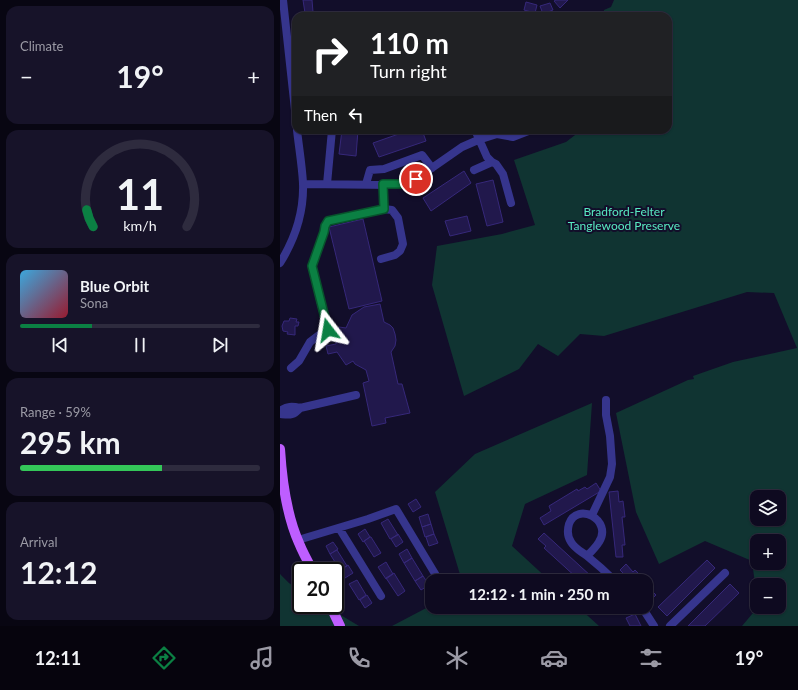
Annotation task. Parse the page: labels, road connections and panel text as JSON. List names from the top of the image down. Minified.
{"parks":["Bradford-Felter Tanglewood Preserve"],"page":{"tile":["Climate",["Range · 59%","295 km"],["Arrival","12:12"]],"turn":["110 m","Turn right"],"heat":["−","19°","+"],"then":"Then","song":["Blue Orbit","Sona"],"map_buttons":["+","−"],"limit":"20","trip":"12:12 · 1 min · 250 m","tabs":["12:11","19°"],"gauge":["11","km/h"]}}
